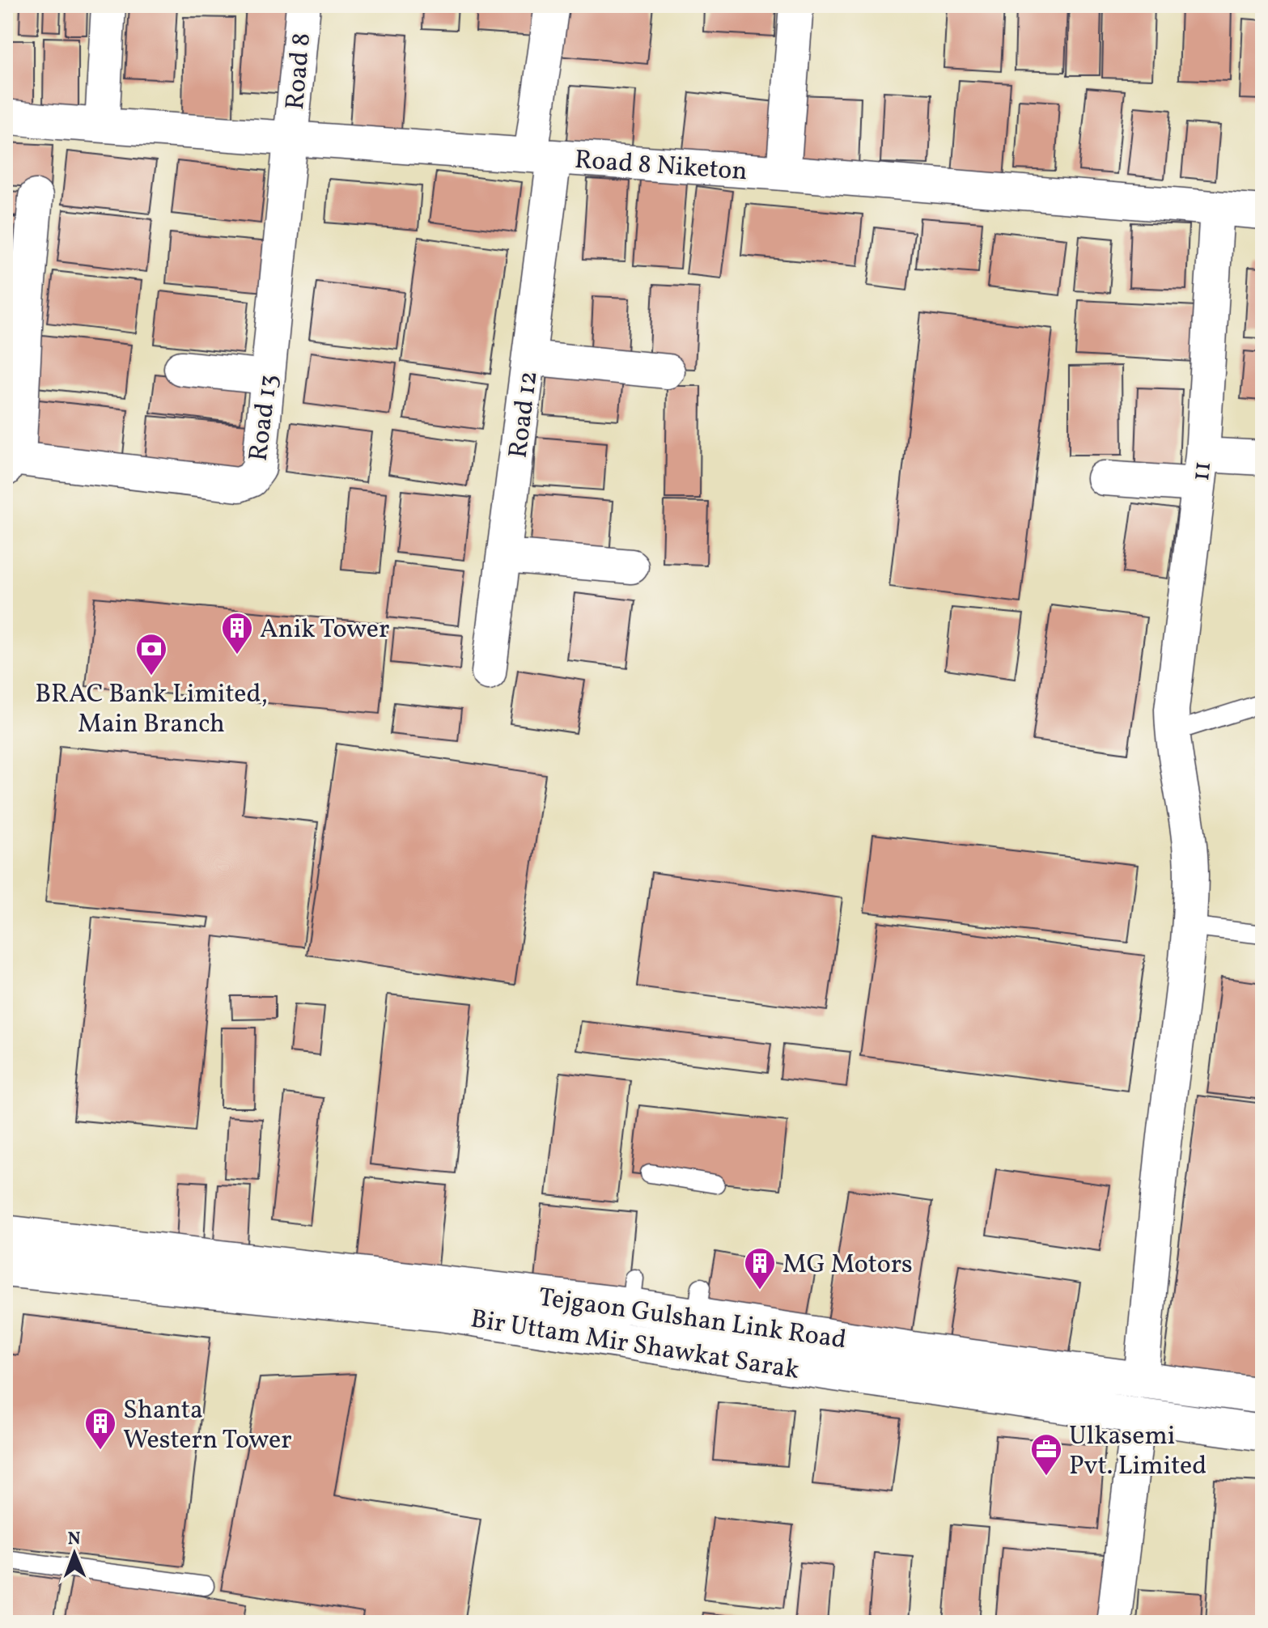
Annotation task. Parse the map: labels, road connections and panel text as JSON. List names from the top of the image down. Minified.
{"streets":{"main road":["Tejgaon Gulshan Link Road","Bir Uttam Mir Shawkat Sarak"],"street":["Road 8","Road 8 Niketon","Road 12","Road 13","11"]},"crossings":[["Road 8","Road 8 Niketon"],["Road 8","Road 13"],["Road 8 Niketon","Road 12"],["Road 8 Niketon","Road 13"],["Road 8 Niketon","11"],["11","Tejgaon Gulshan Link Road"]],"places":{"building":["Anik Tower","MG Motors","Shanta Western Tower"],"bank":["BRAC Bank Limited, Main Branch"],"office":["Ulkasemi Pvt. Limited"]},"north":"top"}
